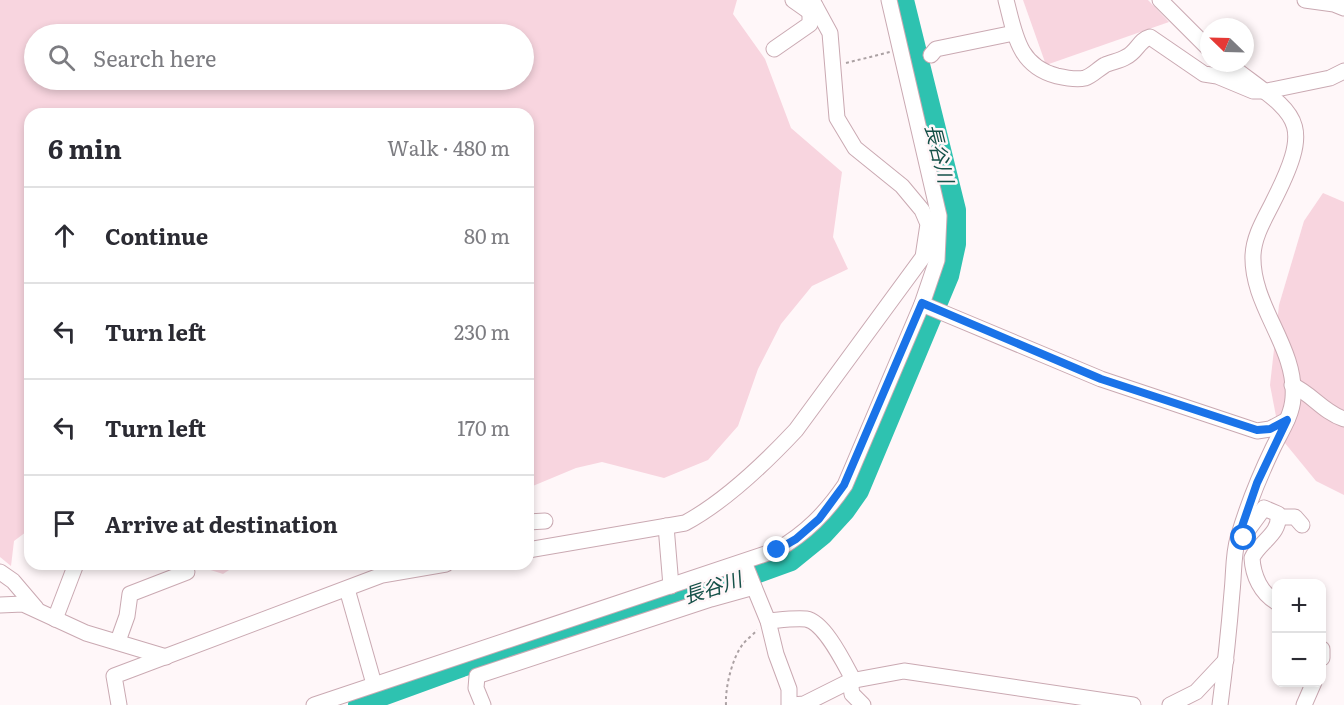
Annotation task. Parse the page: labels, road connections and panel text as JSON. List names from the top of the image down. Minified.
{"water":["長谷川"],"north":"top left","page":{"search":"Search here","heading":["6 min","Walk · 480 m"],"list":[["Continue","80 m"],["Turn left","230 m"],["Turn left","170 m"],"Arrive at destination"],"map_buttons":["+","−"]}}
